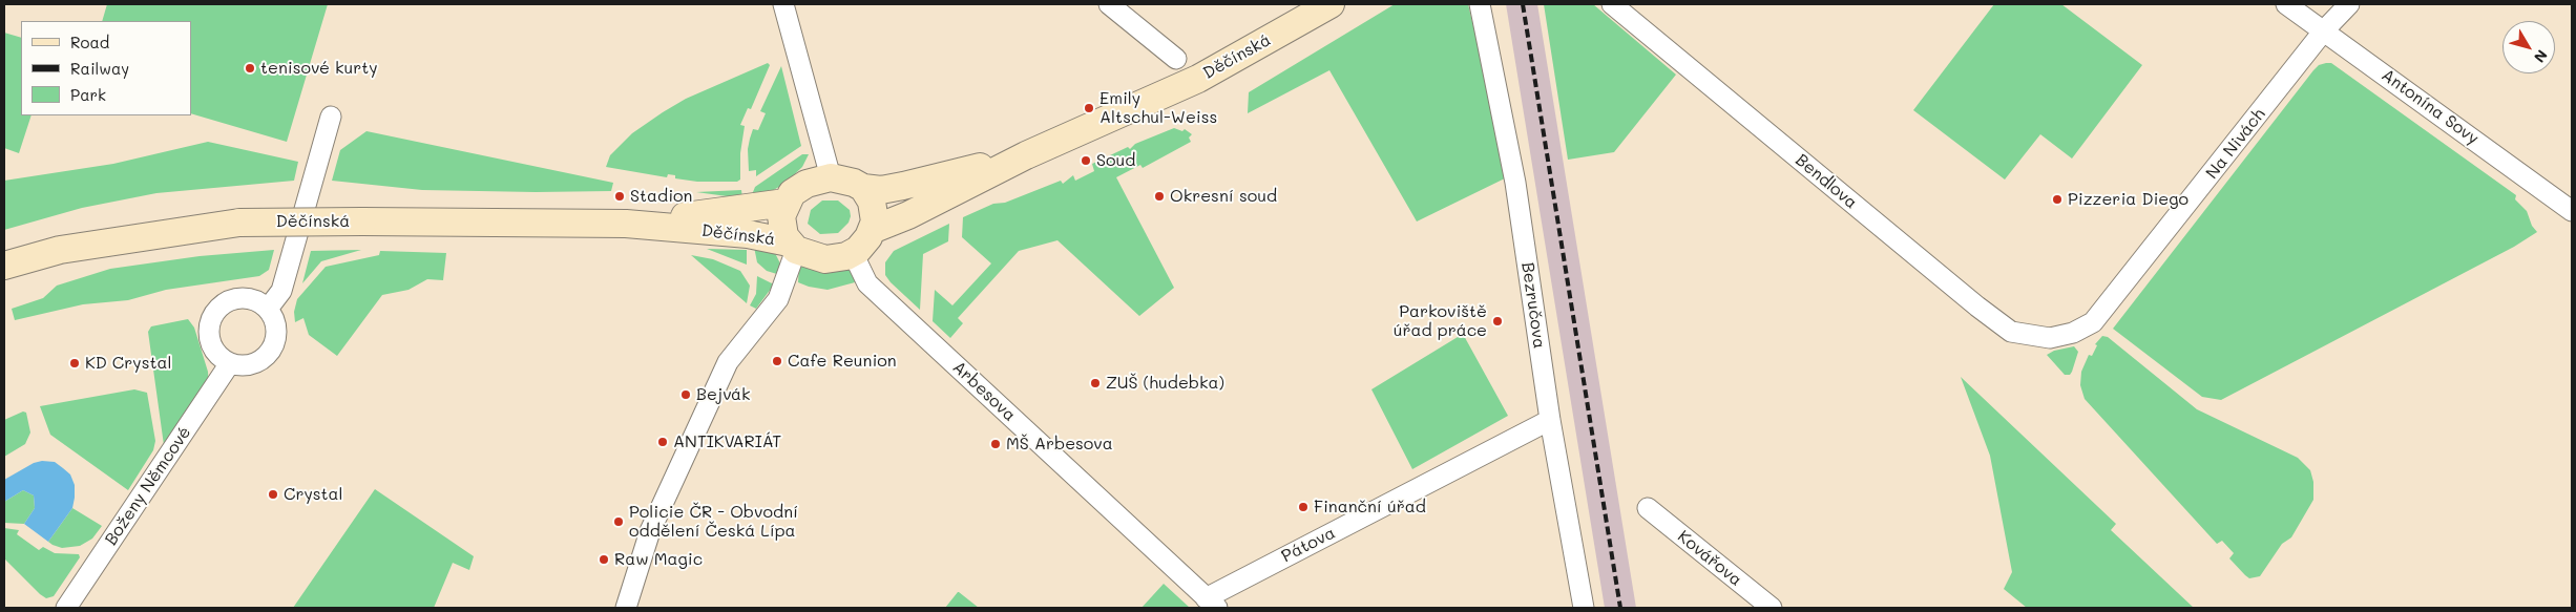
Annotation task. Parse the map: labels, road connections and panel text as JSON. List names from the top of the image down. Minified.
{"streets":{"main road":["Děčínská"],"street":["Antonína Sovy","Na Nivách","Bendlova","Bezručova","Arbesova","Boženy Němcové","Pátova","Kovářova"]},"crossings":[["Děčínská","Arbesova"],["Antonína Sovy","Na Nivách"],["Na Nivách","Bendlova"],["Bezručova","Pátova"],["Arbesova","Pátova"]],"places":["tenisové kurty","Emily Altschul-Weiss","Soud","Stadion","Okresní soud","Pizzeria Diego","Parkoviště úřad práce","Cafe Reunion","KD Crystal","ZUŠ (hudebka)","Bejvák","ANTIKVARIÁT","MŠ Arbesova","Crystal","Finanční úřad","Policie ČR - Obvodní oddělení Česká Lípa","Raw Magic"],"legend":["Road","Railway","Park"],"north":"bottom right"}
